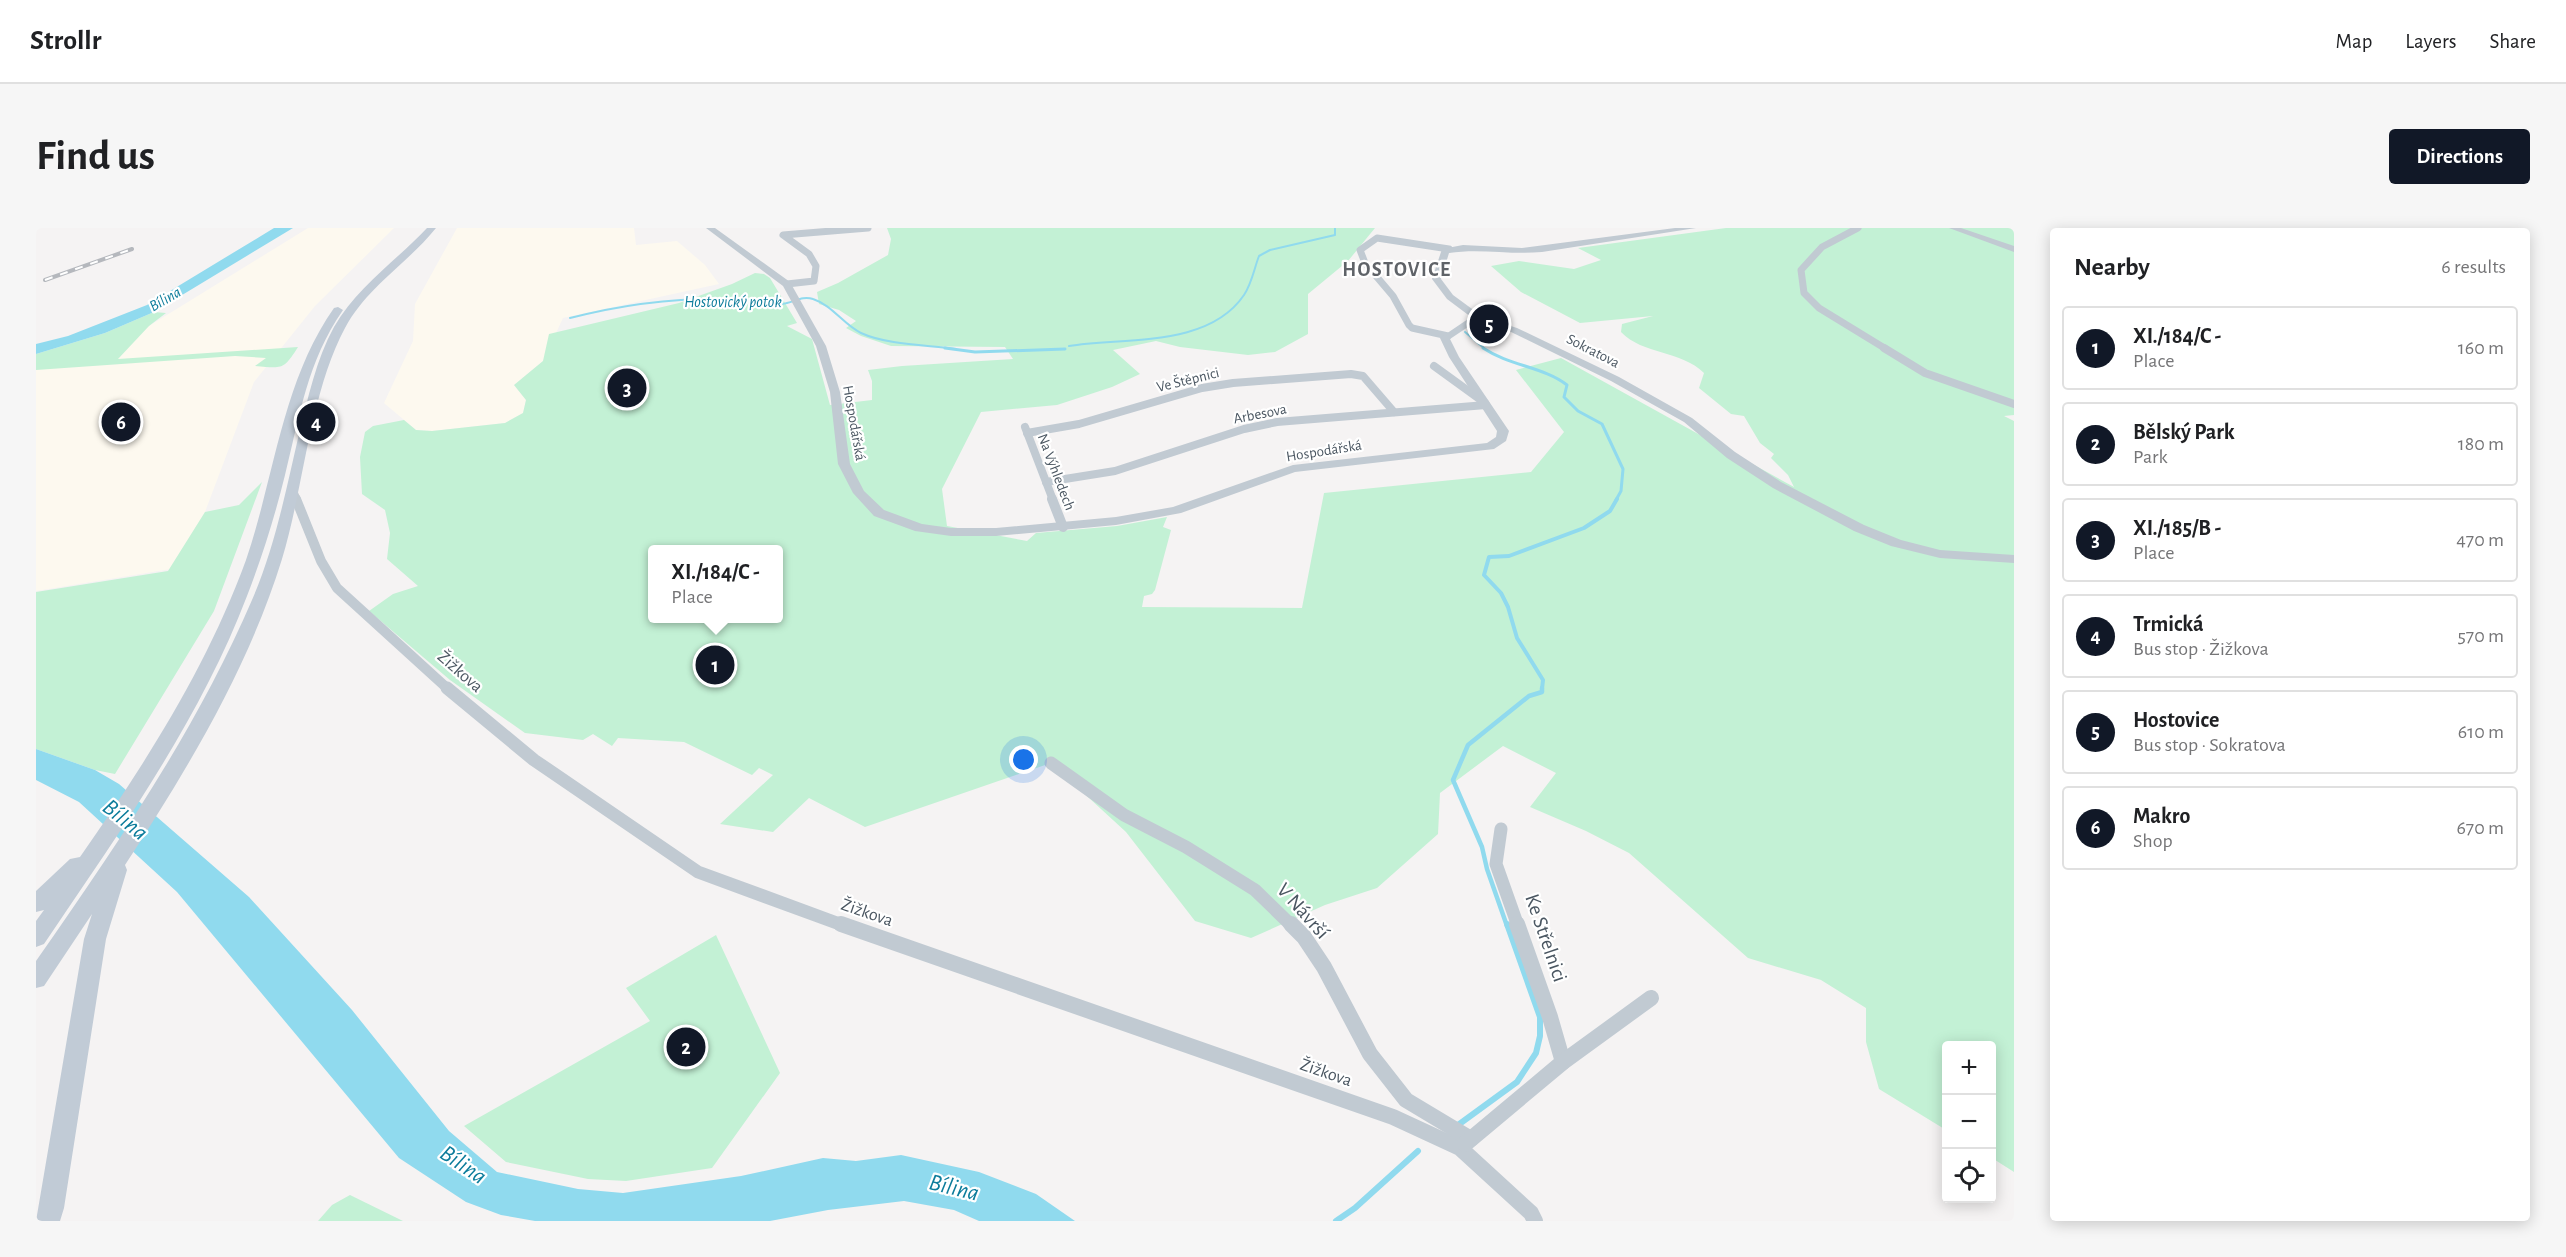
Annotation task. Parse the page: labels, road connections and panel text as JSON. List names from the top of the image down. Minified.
{"streets":{"street":["Sokratova","Ve Štěpnici","Arbesova","Hospodářská","Na Výhledech","Žižkova","V Návrší","Ke Střelnici"]},"crossings":[["Ve Štěpnici","Arbesova"],["Ve Štěpnici","Na Výhledech"],["Arbesova","Hospodářská"],["Arbesova","Na Výhledech"],["Hospodářská","Na Výhledech"],["Žižkova","V Návrší"]],"districts":["HOSTOVICE"],"water":["Bílina","Hostovický potok"],"page":{"header":"Strollr","nav":["Map","Layers","Share"],"buttons":"Directions","title":"Find us","heading":["Nearby","6 results"],"pins":["5","3","4","6","1","2"],"list":[{"mark":"1","name":"XI./184/C -","note":"Place","value":"160 m"},{"mark":"2","name":"Bělský Park","note":"Park","value":"180 m"},{"mark":"3","name":"XI./185/B -","note":"Place","value":"470 m"},{"mark":"4","name":"Trmická","note":"Bus stop · Žižkova","value":"570 m"},{"mark":"5","name":"Hostovice","note":"Bus stop · Sokratova","value":"610 m"},{"mark":"6","name":"Makro","note":"Shop","value":"670 m"}],"popup":["XI./184/C -","Place"],"map_buttons":["+","−"]}}
